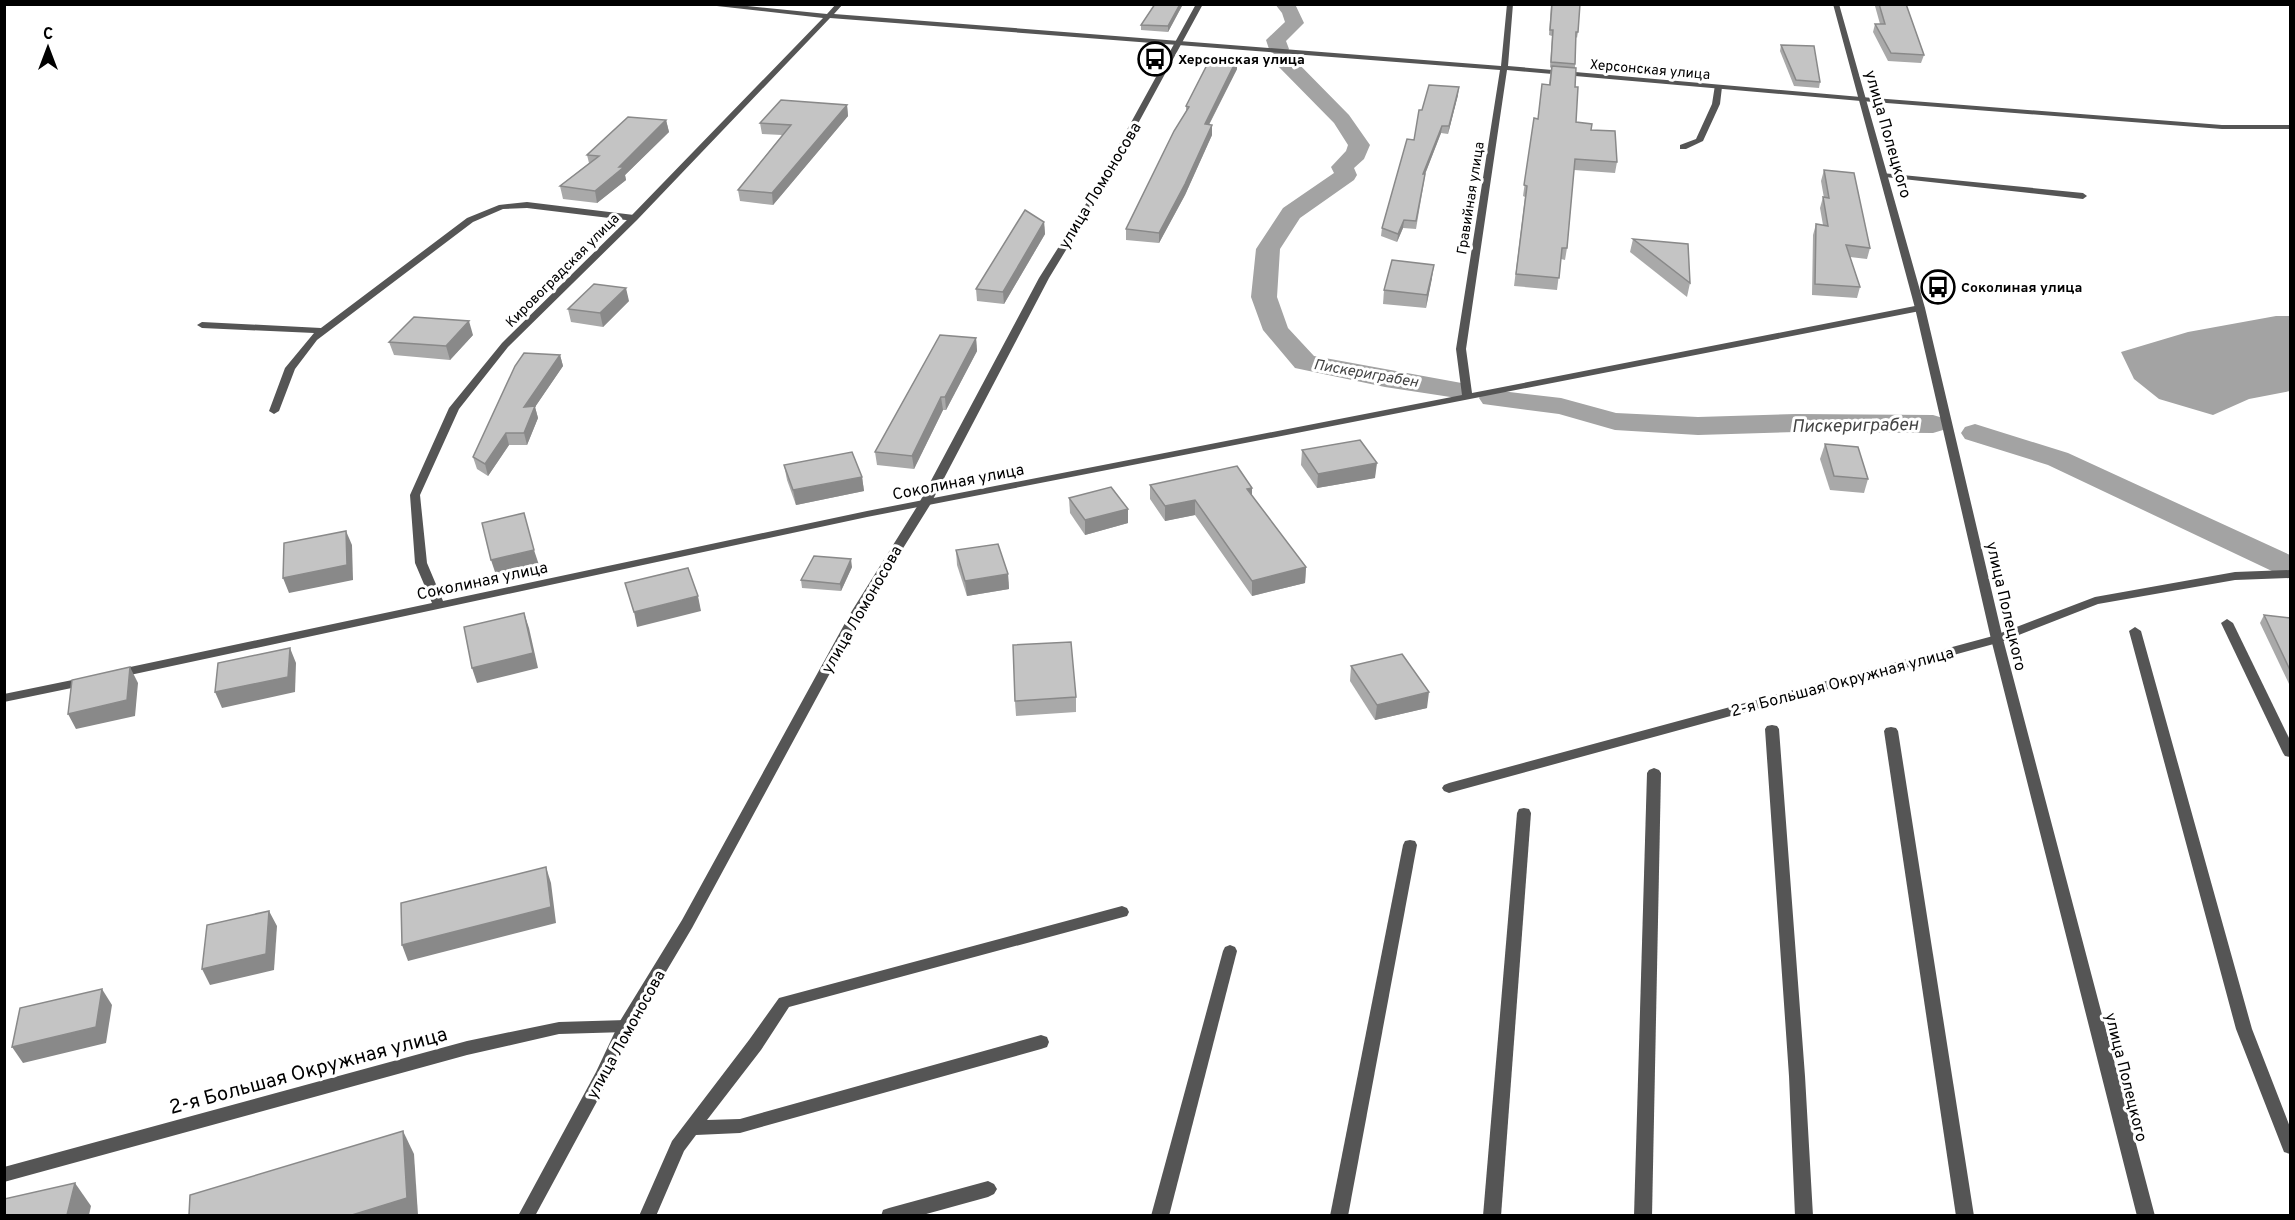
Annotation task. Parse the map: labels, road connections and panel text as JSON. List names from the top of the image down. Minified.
{"streets":{"street":["Херсонская улица","улица Полецкого","улица Ломоносова","Гравийная улица","Кировоградская улица","Соколиная улица","2-я Большая Окружная улица"]},"crossings":[["Херсонская улица","улица Полецкого"],["Херсонская улица","улица Ломоносова"],["Херсонская улица","Гравийная улица"],["Херсонская улица","Кировоградская улица"],["улица Полецкого","Соколиная улица"],["улица Полецкого","2-я Большая Окружная улица"],["улица Ломоносова","Соколиная улица"],["улица Ломоносова","2-я Большая Окружная улица"],["Гравийная улица","Соколиная улица"],["Кировоградская улица","Соколиная улица"]],"water":["Пискериграбен"],"places":{"bus stop":["Херсонская улица","Соколиная улица"]},"north":"top"}
